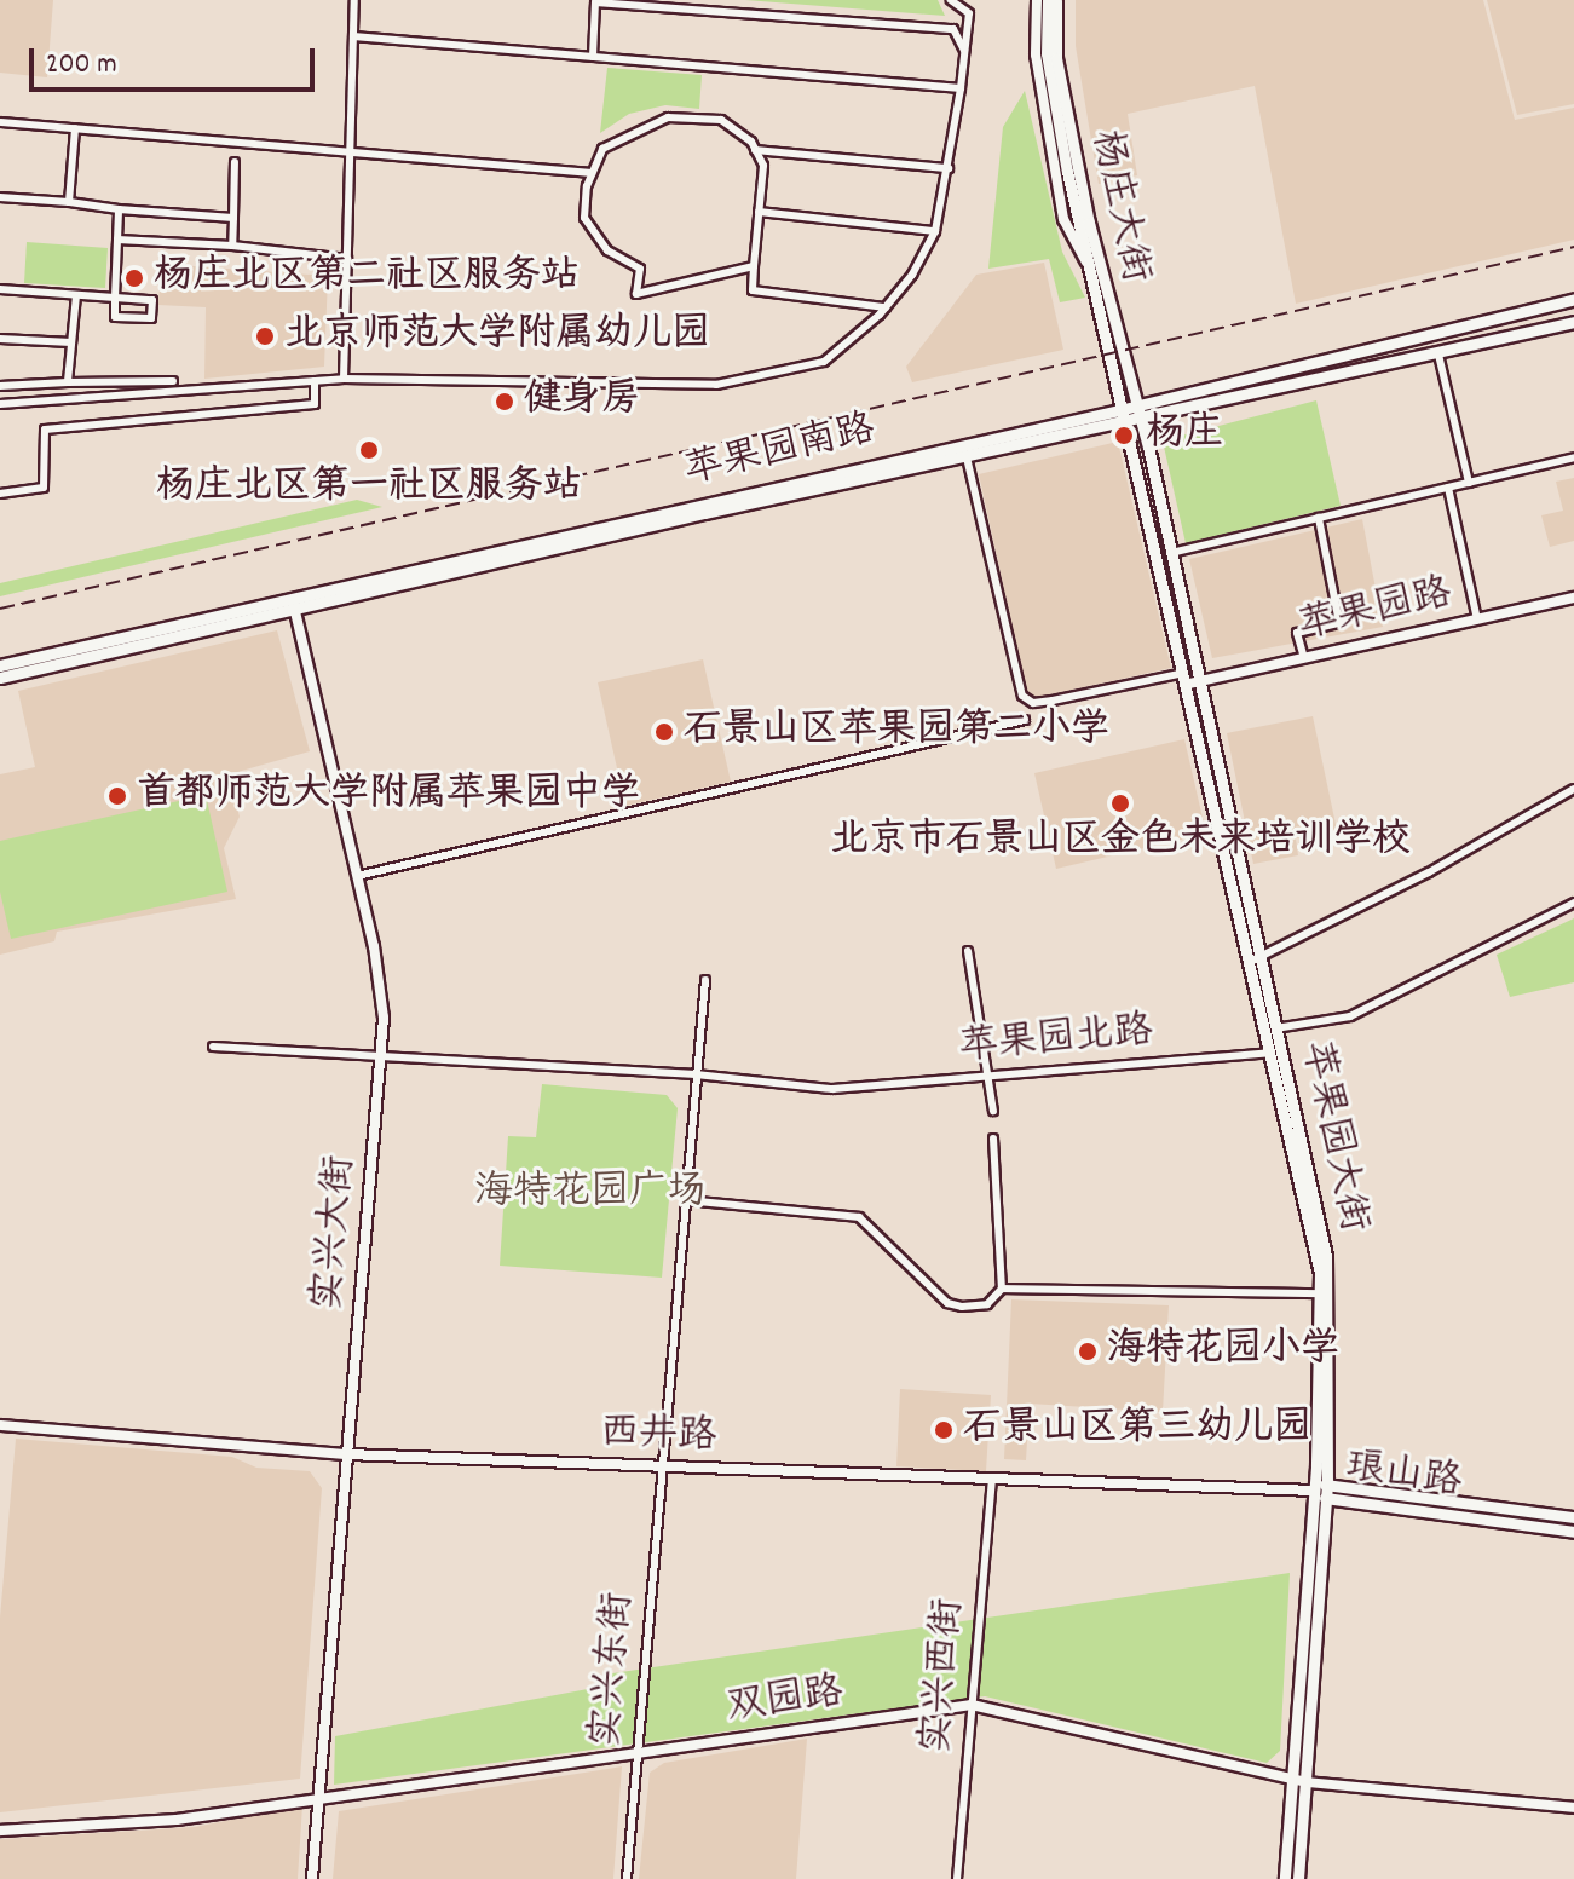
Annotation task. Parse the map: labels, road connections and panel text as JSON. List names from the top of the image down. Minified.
{"streets":{"main road":["杨庄大街","苹果园南路","苹果园大街","琅山路"],"street":["苹果园路","苹果园北路","实兴大街","西井路","实兴东街","实兴西街","双园路"]},"crossings":[["杨庄大街","苹果园南路"],["杨庄大街","苹果园大街"],["苹果园南路","苹果园大街"],["苹果园南路","实兴大街"],["苹果园路","苹果园大街"],["苹果园北路","苹果园大街"],["苹果园北路","实兴大街"],["苹果园北路","实兴东街"],["苹果园大街","西井路"],["苹果园大街","琅山路"],["苹果园大街","双园路"],["实兴大街","西井路"],["实兴大街","双园路"],["西井路","琅山路"],["西井路","实兴东街"],["西井路","实兴西街"],["实兴东街","双园路"],["实兴西街","双园路"]],"parks":["海特花园广场"],"places":["杨庄北区第二社区服务站","北京师范大学附属幼儿园","健身房","杨庄","杨庄北区第一社区服务站","石景山区苹果园第二小学","首都师范大学附属苹果园中学","北京市石景山区金色未来培训学校","海特花园小学","石景山区第三幼儿园"],"scale_bar":"200 m"}
